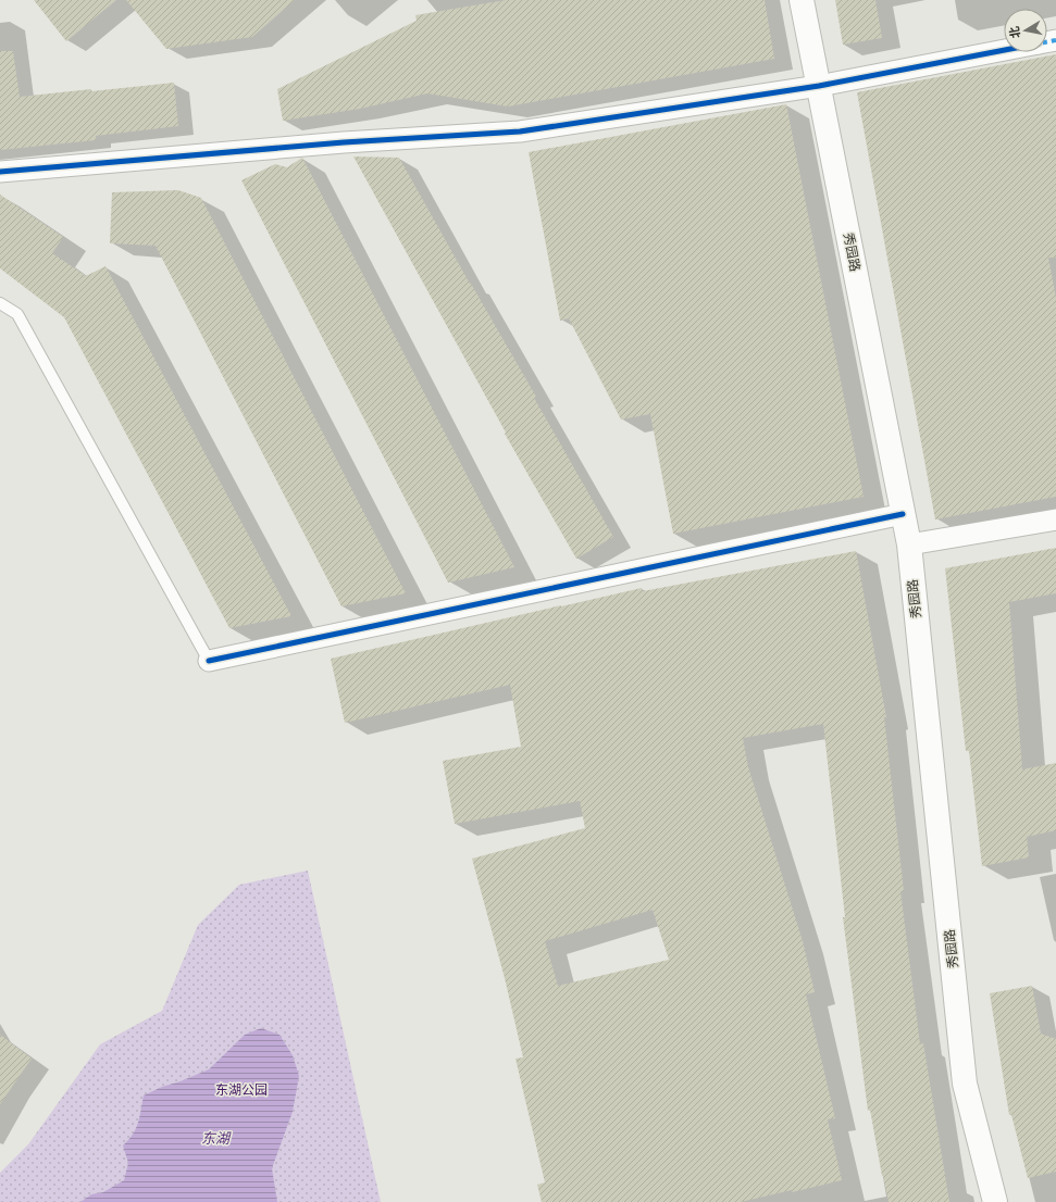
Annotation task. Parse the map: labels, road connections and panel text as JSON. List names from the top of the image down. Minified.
{"streets":{"main road":["秀园路"]},"water":["东湖"],"parks":["东湖公园"],"north":"left"}
